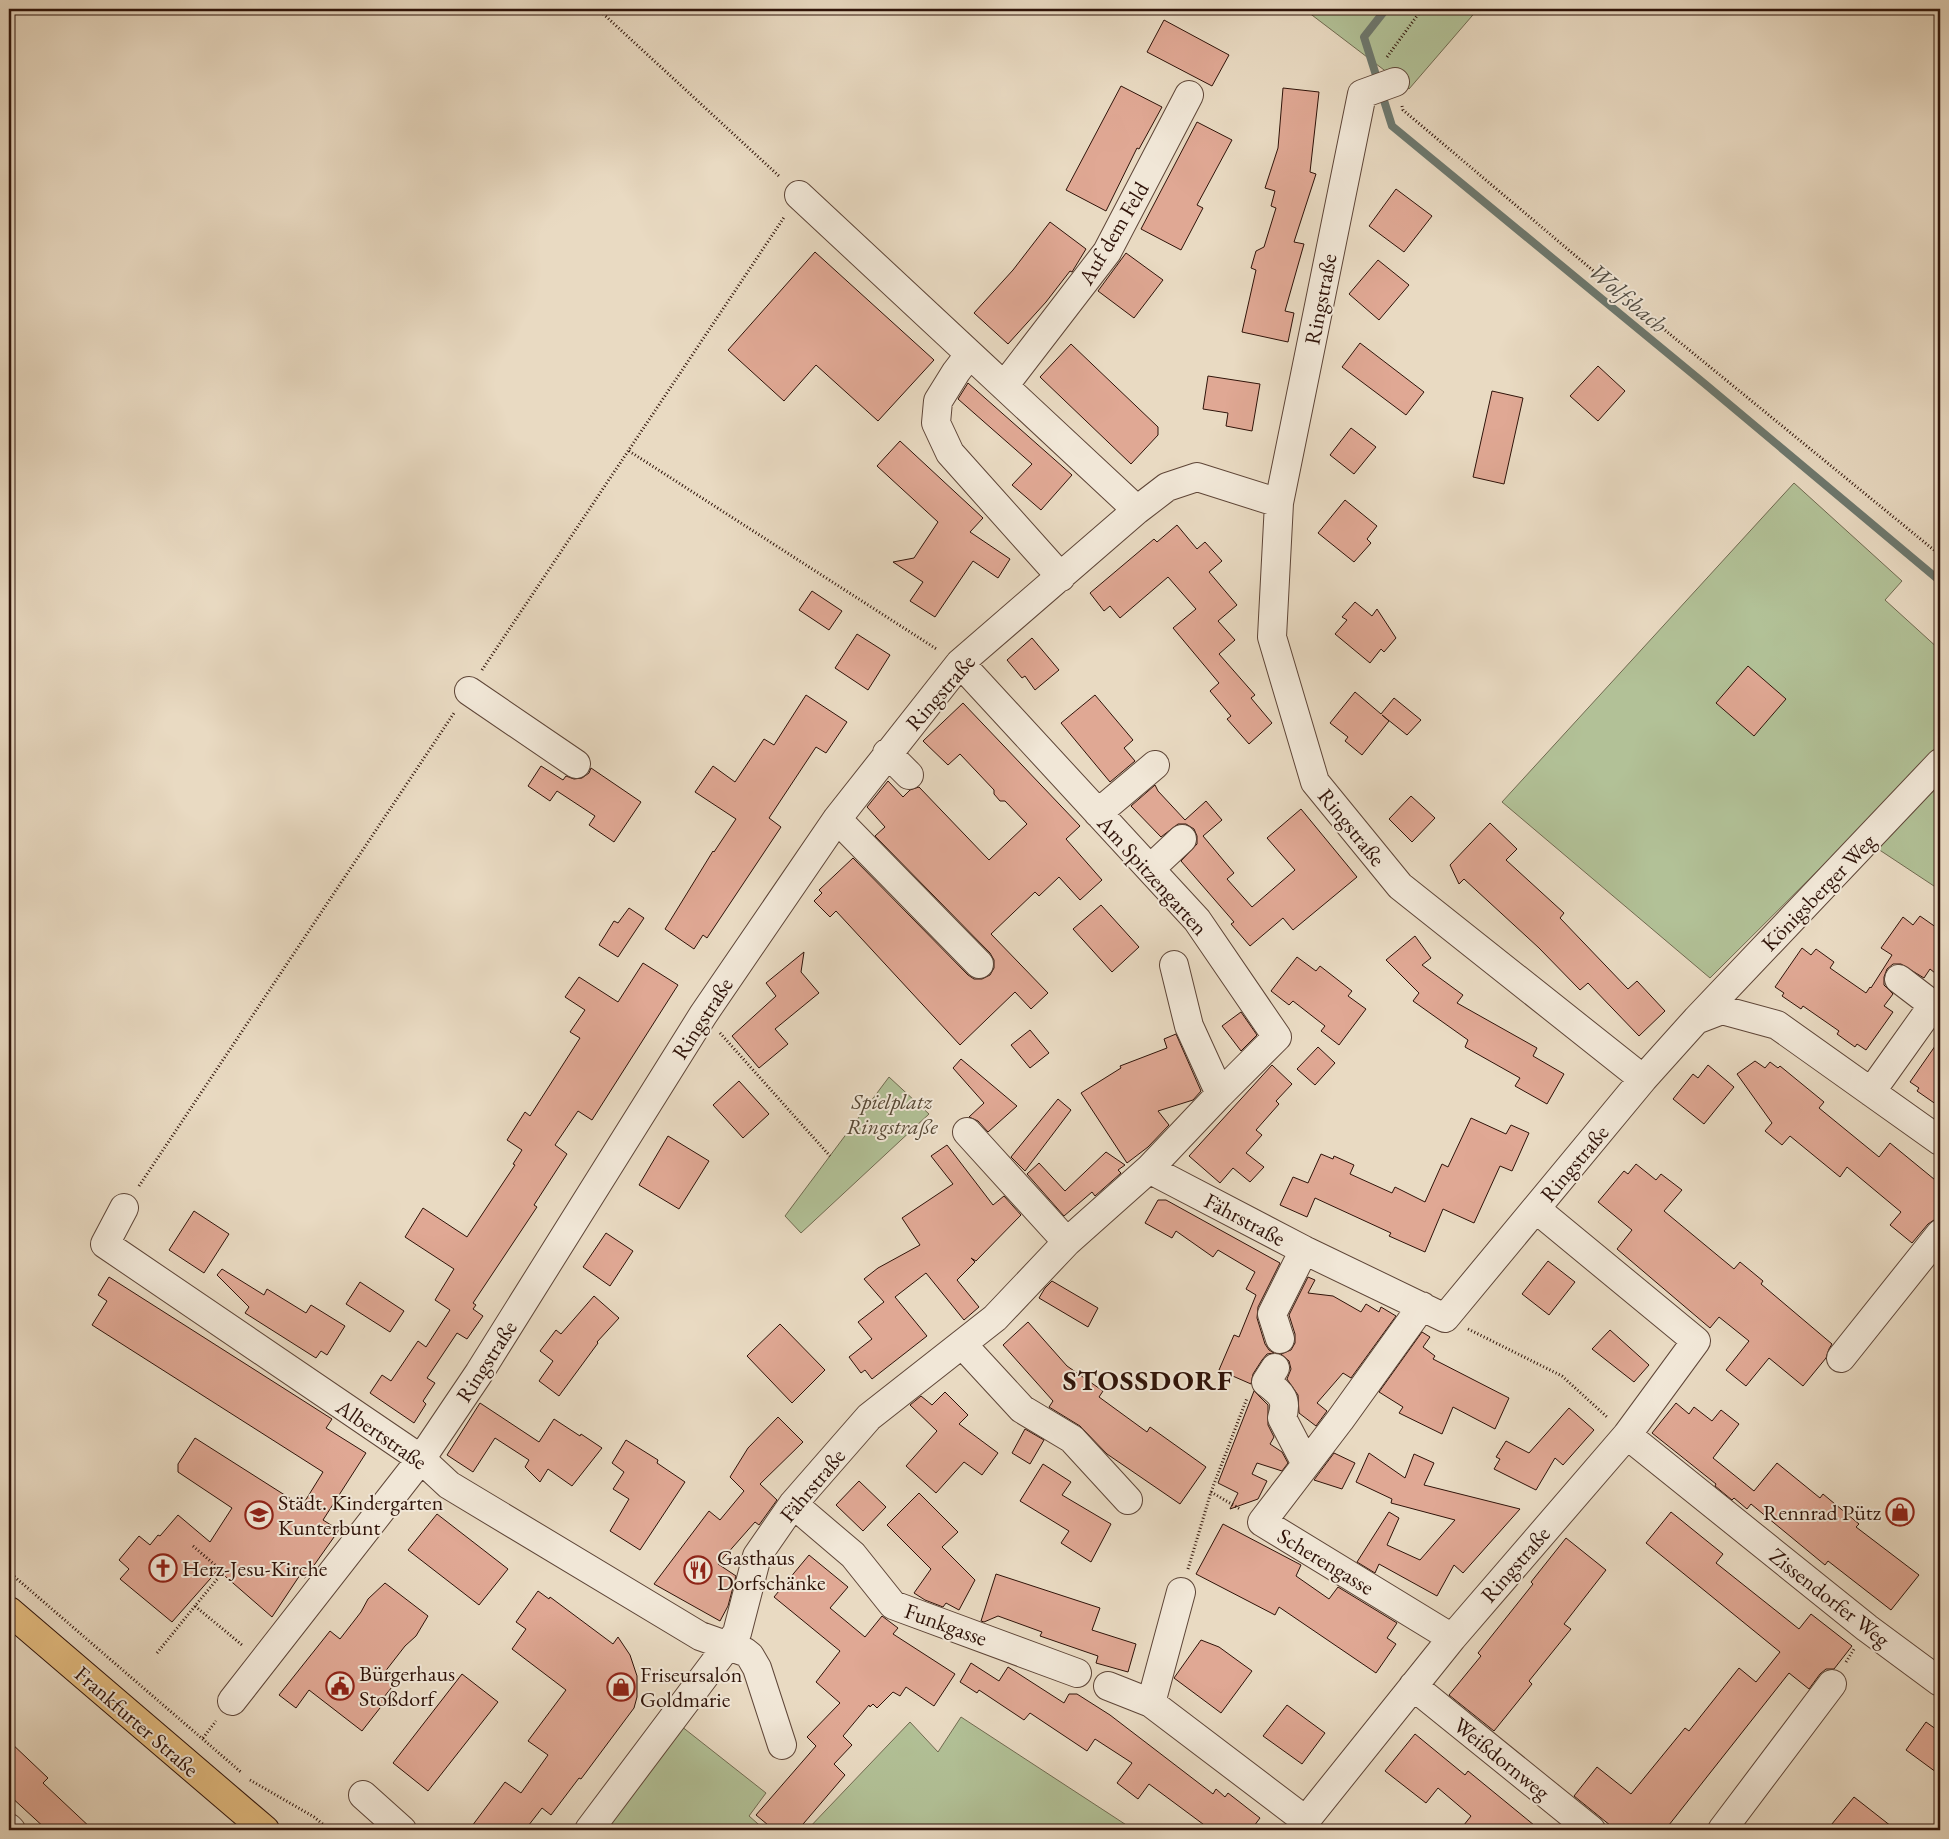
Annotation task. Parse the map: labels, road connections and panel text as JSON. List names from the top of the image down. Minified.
{"streets":{"main road":["Frankfurter Straße"],"street":["Auf dem Feld","Ringstraße","Am Spitzengarten","Königsberger Weg","Fährstraße","Albertstraße","Scherengasse","Zissendorfer Weg","Funkgasse","Weißdornweg"]},"crossings":[["Ringstraße","Am Spitzengarten"],["Ringstraße","Königsberger Weg"],["Ringstraße","Albertstraße"],["Ringstraße","Scherengasse"],["Ringstraße","Zissendorfer Weg"],["Ringstraße","Weißdornweg"],["Am Spitzengarten","Fährstraße"],["Fährstraße","Albertstraße"],["Fährstraße","Scherengasse"],["Fährstraße","Funkgasse"]],"districts":["STOSSDORF"],"water":["Wolfsbach"],"parks":["Spielplatz Ringstraße"],"places":{"shop":["Rennrad Pütz","Friseursalon Goldmarie"],"school or university":["Städt. Kindergarten Kunterbunt"],"church":["Herz-Jesu-Kirche"],"restaurant":["Gasthaus Dorfschänke"],"public building":["Bürgerhaus Stoßdorf"]}}
